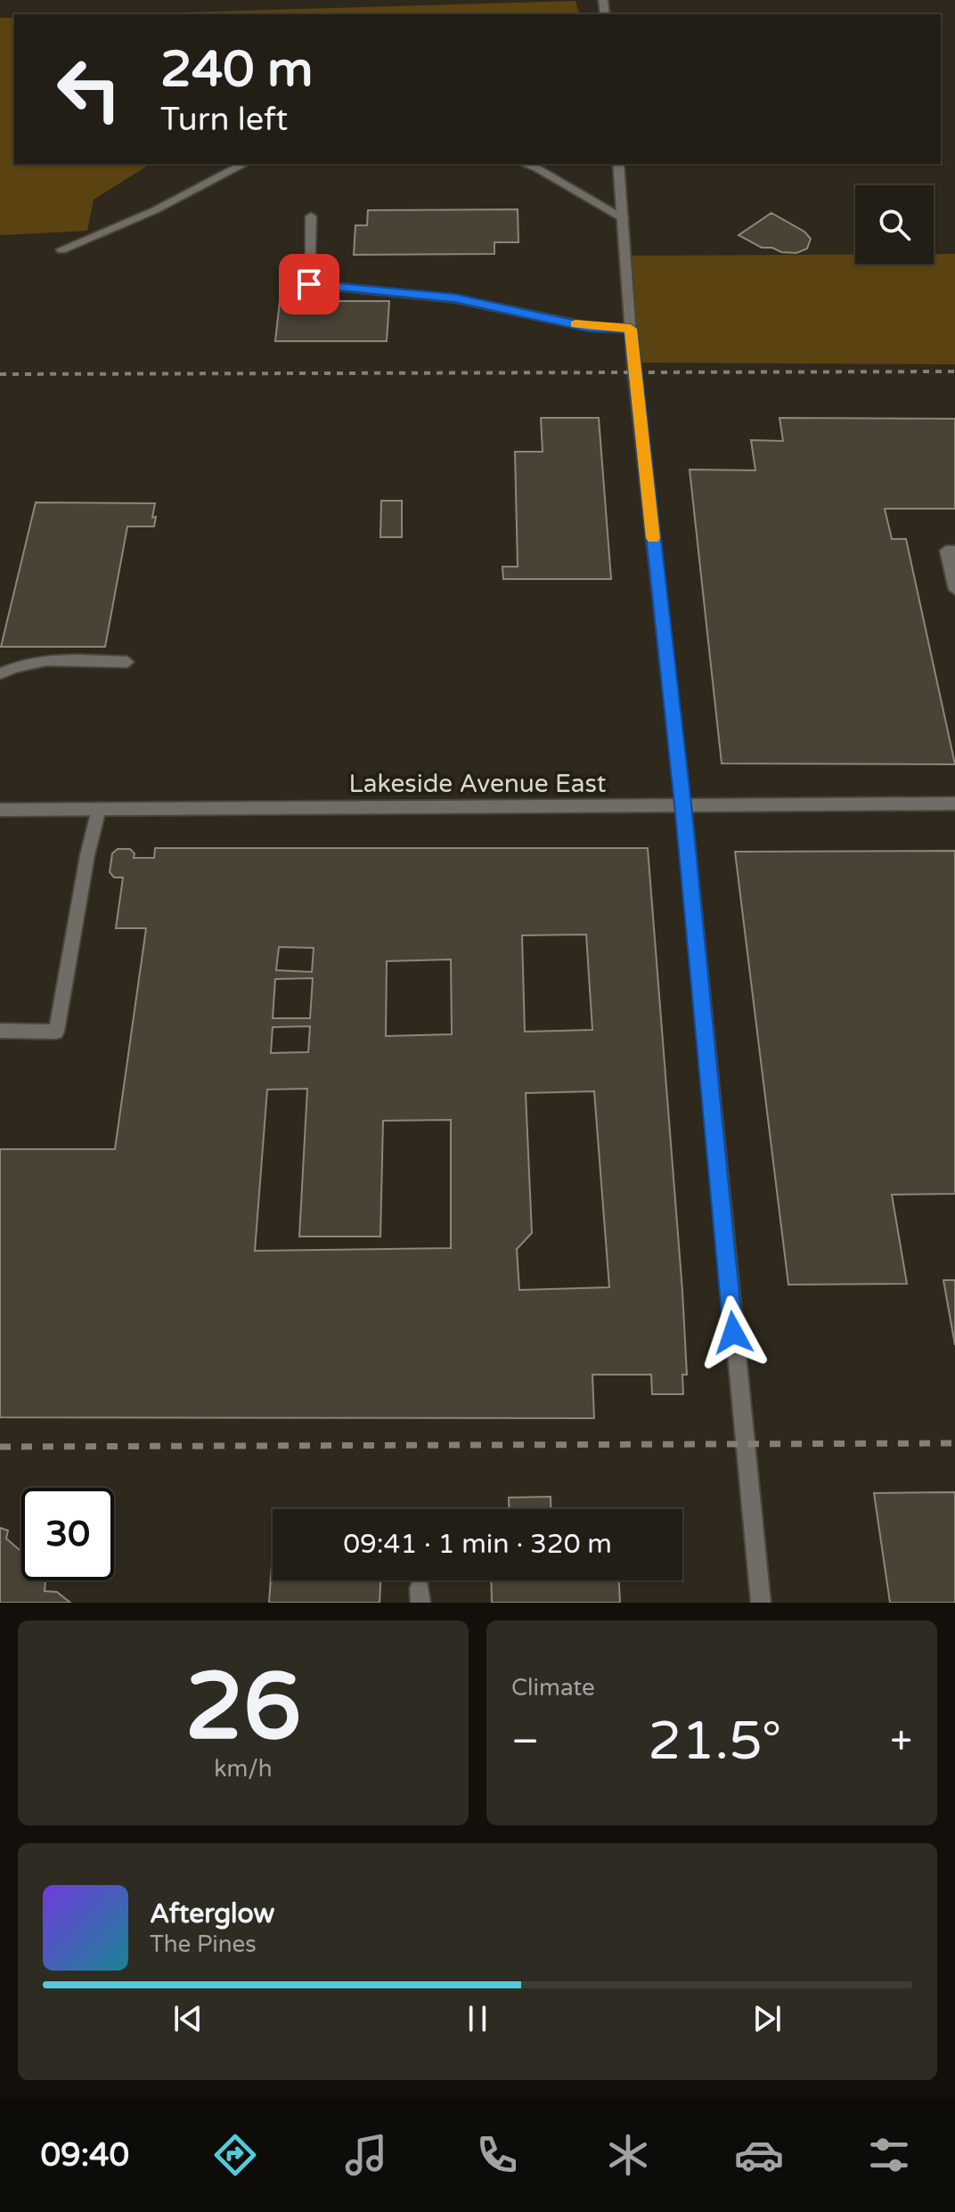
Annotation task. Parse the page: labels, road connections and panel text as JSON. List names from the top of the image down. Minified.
{"streets":{"street":["Lakeside Avenue East"]},"page":{"turn":["240 m","Turn left"],"limit":"30","trip":"09:41 · 1 min · 320 m","tile":[["26","km/h"],"Climate"],"heat":["−","21.5°","+"],"song":["Afterglow","The Pines"],"tabs":"09:40"}}
